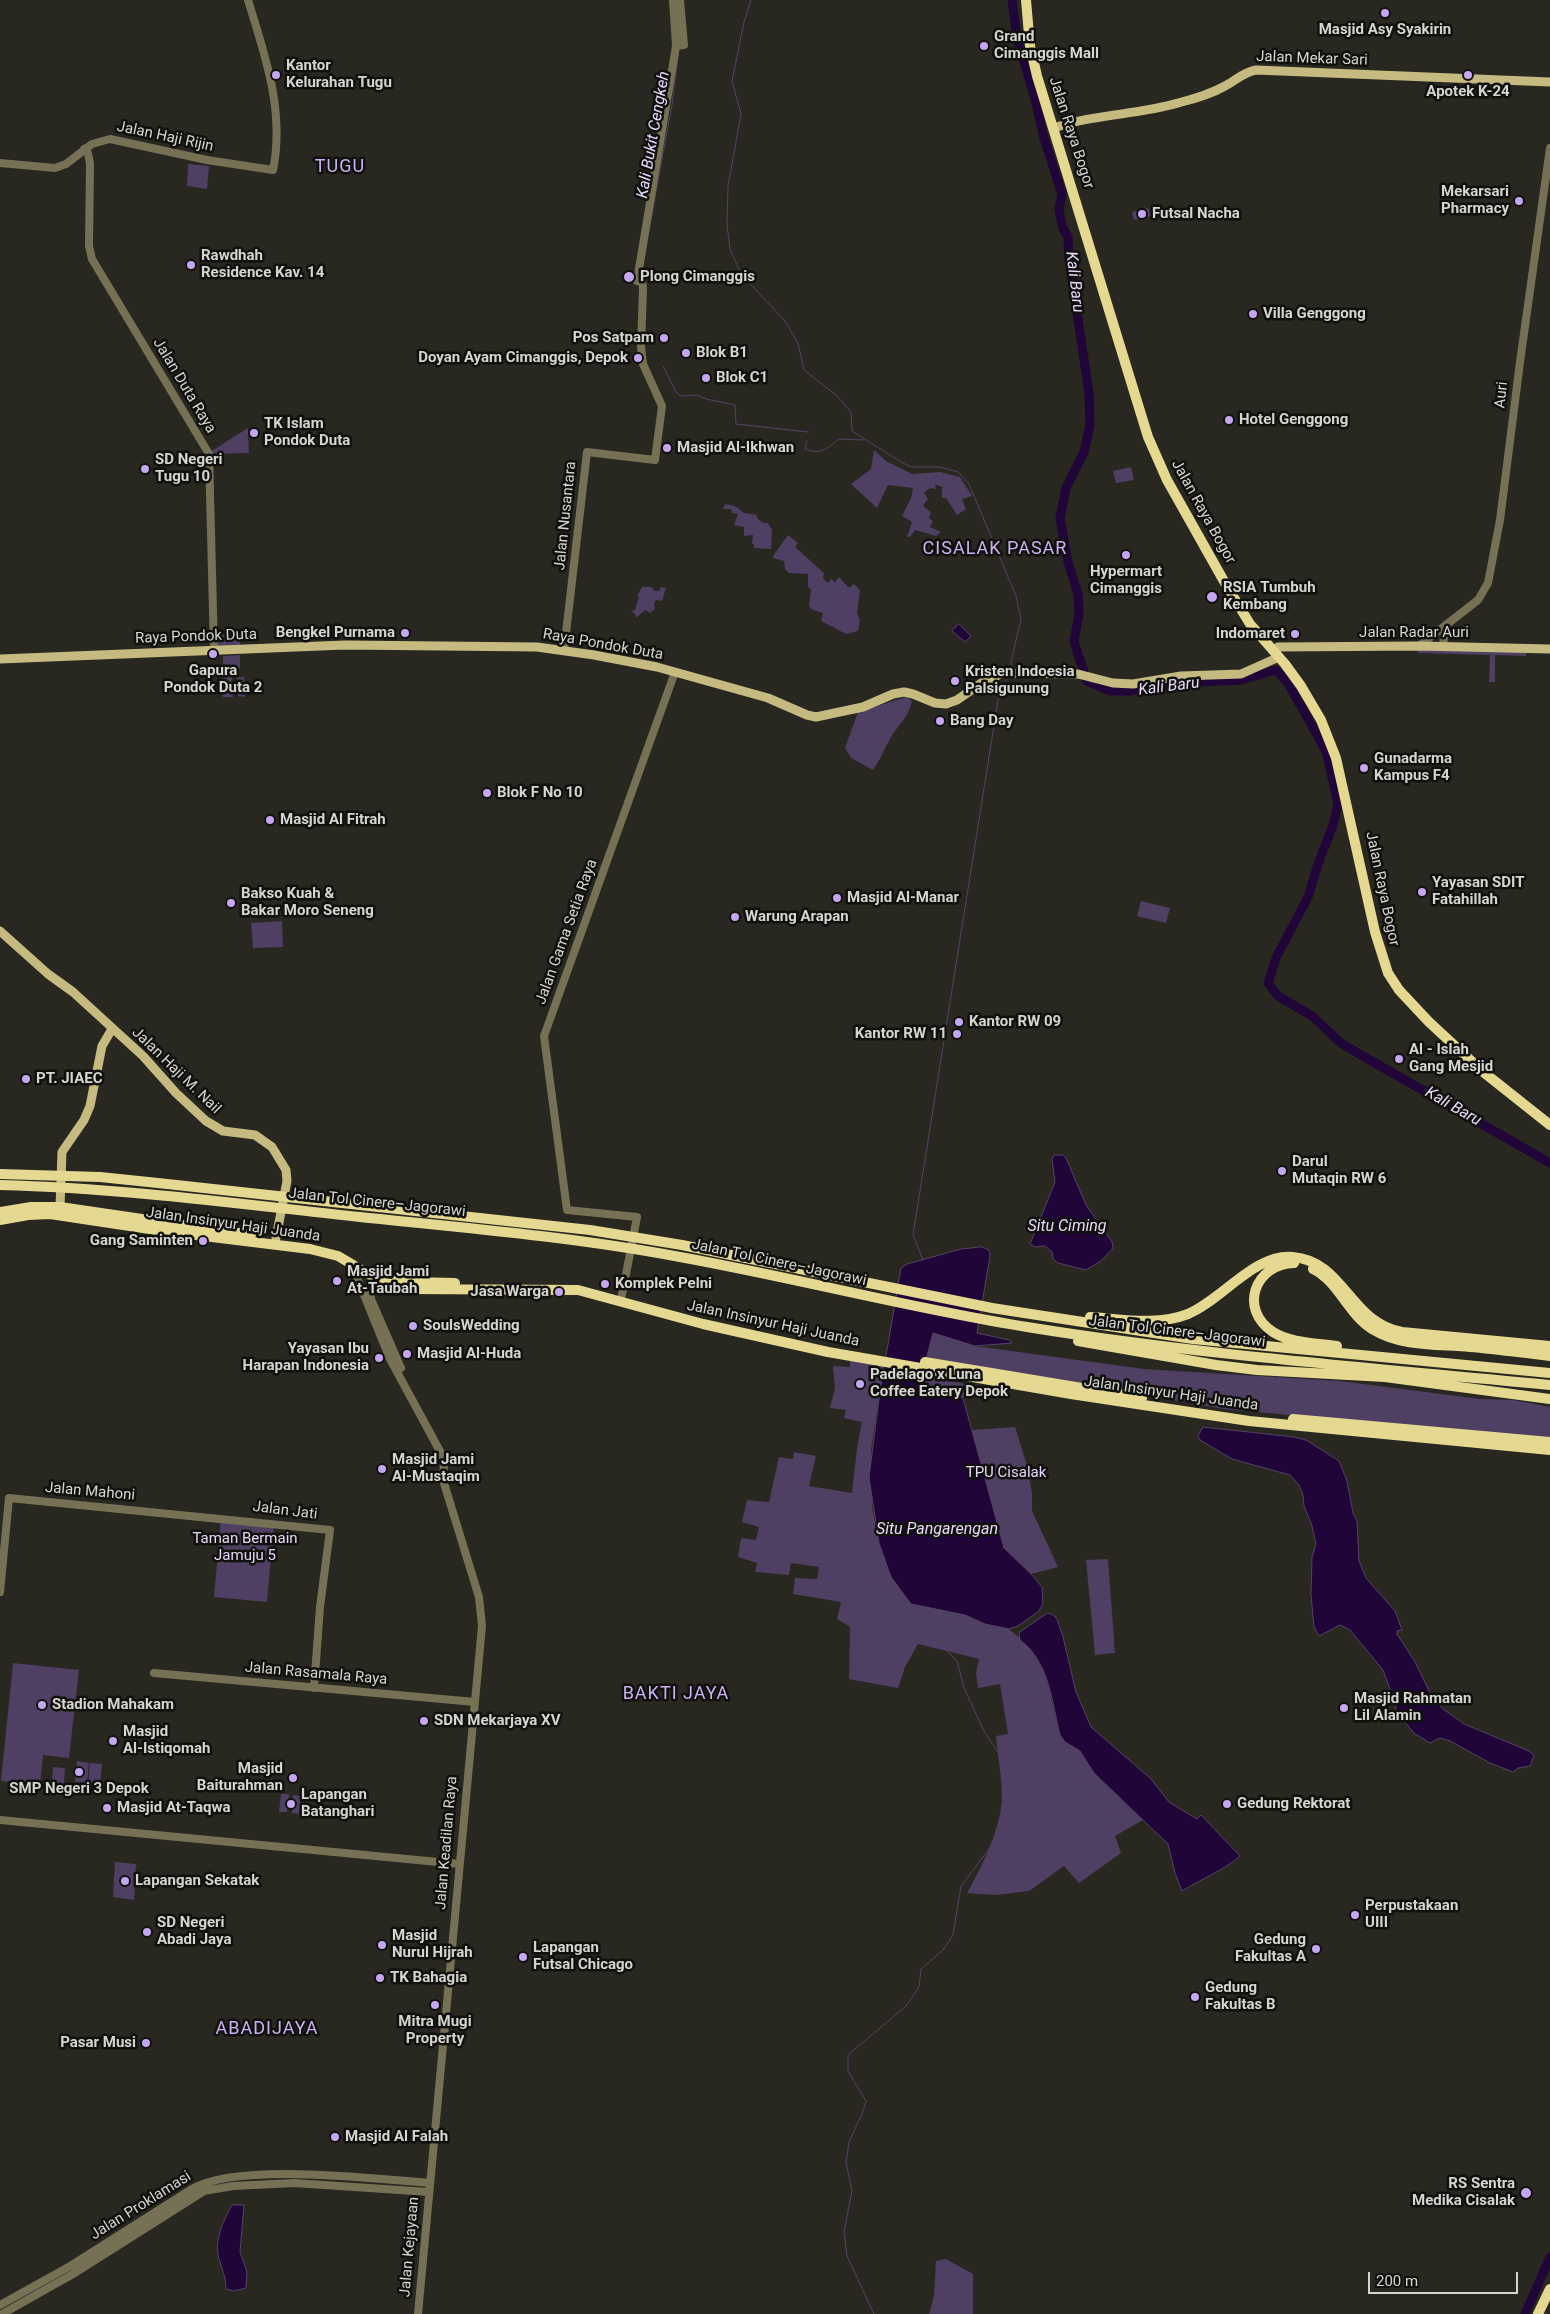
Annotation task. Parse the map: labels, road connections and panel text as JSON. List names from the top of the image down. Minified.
{"streets":{"highway":["Jalan Raya Bogor","Jalan Tol Cinere–Jagorawi","Jalan Insinyur Haji Juanda"],"main road":["Jalan Mekar Sari","Jalan Radar Auri","Raya Pondok Duta","Jalan Haji M. Nail"],"street":["Jalan Haji Rijin","Jalan Duta Raya","Auri","Jalan Nusantara","Jalan Gama Setia Raya","Jalan Mahoni","Jalan Jati","Jalan Rasamala Raya","Jalan Keadilan Raya","Jalan Proklamasi","Jalan Kejayaan"]},"crossings":[["Jalan Mekar Sari","Jalan Raya Bogor"],["Jalan Raya Bogor","Jalan Radar Auri"],["Jalan Raya Bogor","Raya Pondok Duta"],["Jalan Haji Rijin","Jalan Duta Raya"],["Jalan Duta Raya","Raya Pondok Duta"],["Auri","Jalan Radar Auri"],["Jalan Nusantara","Raya Pondok Duta"],["Jalan Radar Auri","Raya Pondok Duta"],["Raya Pondok Duta","Jalan Gama Setia Raya"],["Jalan Gama Setia Raya","Jalan Insinyur Haji Juanda"],["Jalan Haji M. Nail","Jalan Insinyur Haji Juanda"],["Jalan Insinyur Haji Juanda","Jalan Keadilan Raya"],["Jalan Mahoni","Jalan Jati"],["Jalan Jati","Jalan Rasamala Raya"],["Jalan Rasamala Raya","Jalan Keadilan Raya"],["Jalan Keadilan Raya","Jalan Proklamasi"],["Jalan Keadilan Raya","Jalan Kejayaan"],["Jalan Proklamasi","Jalan Kejayaan"]],"districts":["TUGU","CISALAK PASAR","BAKTI JAYA","ABADIJAYA"],"water":["Kali Bukit Cengkeh","Kali Baru","Situ Ciming","Situ Pangarengan"],"parks":["TPU Cisalak","Taman Bermain Jamuju 5"],"places":["Masjid Asy Syakirin","Grand Cimanggis Mall","Kantor Kelurahan Tugu","Apotek K-24","Mekarsari Pharmacy","Futsal Nacha","Rawdhah Residence Kav. 14","Plong Cimanggis","Villa Genggong","Pos Satpam","Blok B1","Doyan Ayam Cimanggis, Depok","Blok C1","Hotel Genggong","TK Islam Pondok Duta","Masjid Al-Ikhwan","SD Negeri Tugu 10","Hypermart Cimanggis","RSIA Tumbuh Kembang","Bengkel Purnama","Indomaret","Gapura Pondok Duta 2","Kristen Indoesia Palsigunung","Bang Day","Gunadarma Kampus F4","Blok F No 10","Masjid Al Fitrah","Yayasan SDIT Fatahillah","Masjid Al-Manar","Bakso Kuah & Bakar Moro Seneng","Warung Arapan","Kantor RW 09","Kantor RW 11","Al - Islah Gang Mesjid","PT. JIAEC","Darul Mutaqin RW 6","Gang Saminten","Masjid Jami At-Taubah","Komplek Pelni","Jasa Warga","SoulsWedding","Masjid Al-Huda","Yayasan Ibu Harapan Indonesia","Padelago x Luna Coffee Eatery Depok","Masjid Jami Al-Mustaqim","Stadion Mahakam","Masjid Rahmatan Lil Alamin","SDN Mekarjaya XV","Masjid Al-Istiqomah","SMP Negeri 3 Depok","Masjid Baiturahman","Lapangan Batanghari","Gedung Rektorat","Masjid At-Taqwa","Lapangan Sekatak","Perpustakaan UIII","SD Negeri Abadi Jaya","Masjid Nurul Hijrah","Gedung Fakultas A","Lapangan Futsal Chicago","TK Bahagia","Gedung Fakultas B","Mitra Mugi Property","Pasar Musi","Masjid Al Falah","RS Sentra Medika Cisalak"],"scale_bar":"200 m"}
